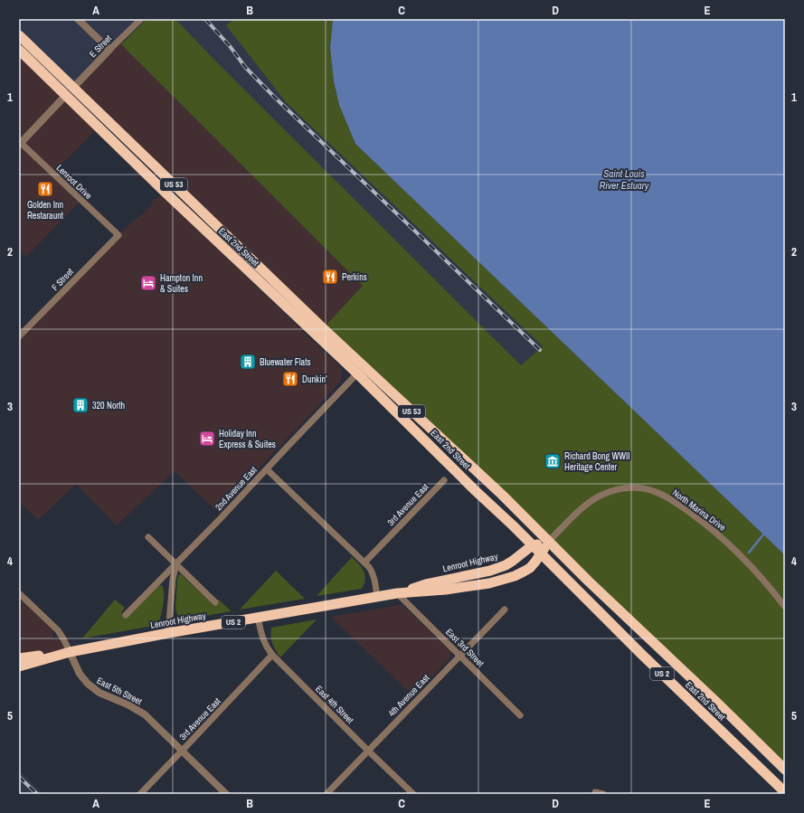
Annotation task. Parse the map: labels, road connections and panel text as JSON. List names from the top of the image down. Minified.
{"streets":{"highway":["US 53","East 2nd Street","Lenroot Highway","US 2"],"street":["E Street","Lenroot Drive","F Street","2nd Avenue East","3rd Avenue East","North Marina Drive","East 3rd Street","East 5th Street","4th Avenue East","East 4th Street"]},"crossings":[["E Street","East 2nd Street"],["Lenroot Drive","F Street"],["East 2nd Street","2nd Avenue East"],["East 2nd Street","North Marina Drive"],["East 2nd Street","Lenroot Highway"],["3rd Avenue East","East 5th Street"],["3rd Avenue East","East 4th Street"],["North Marina Drive","Lenroot Highway"],["Lenroot Highway","East 3rd Street"],["Lenroot Highway","East 5th Street"],["Lenroot Highway","East 4th Street"],["East 3rd Street","4th Avenue East"],["4th Avenue East","East 4th Street"]],"water":["Saint Louis River Estuary"],"places":{"restaurant":["Golden Inn Restaraunt","Perkins","Dunkin'"],"hotel":["Hampton Inn & Suites","Holiday Inn Express & Suites"],"building":["Bluewater Flats","320 North"],"museum":["Richard Bong WWII Heritage Center"]},"grid":{"columns":["A","B","C","D","E"],"rows":["1","2","3","4","5"]}}
